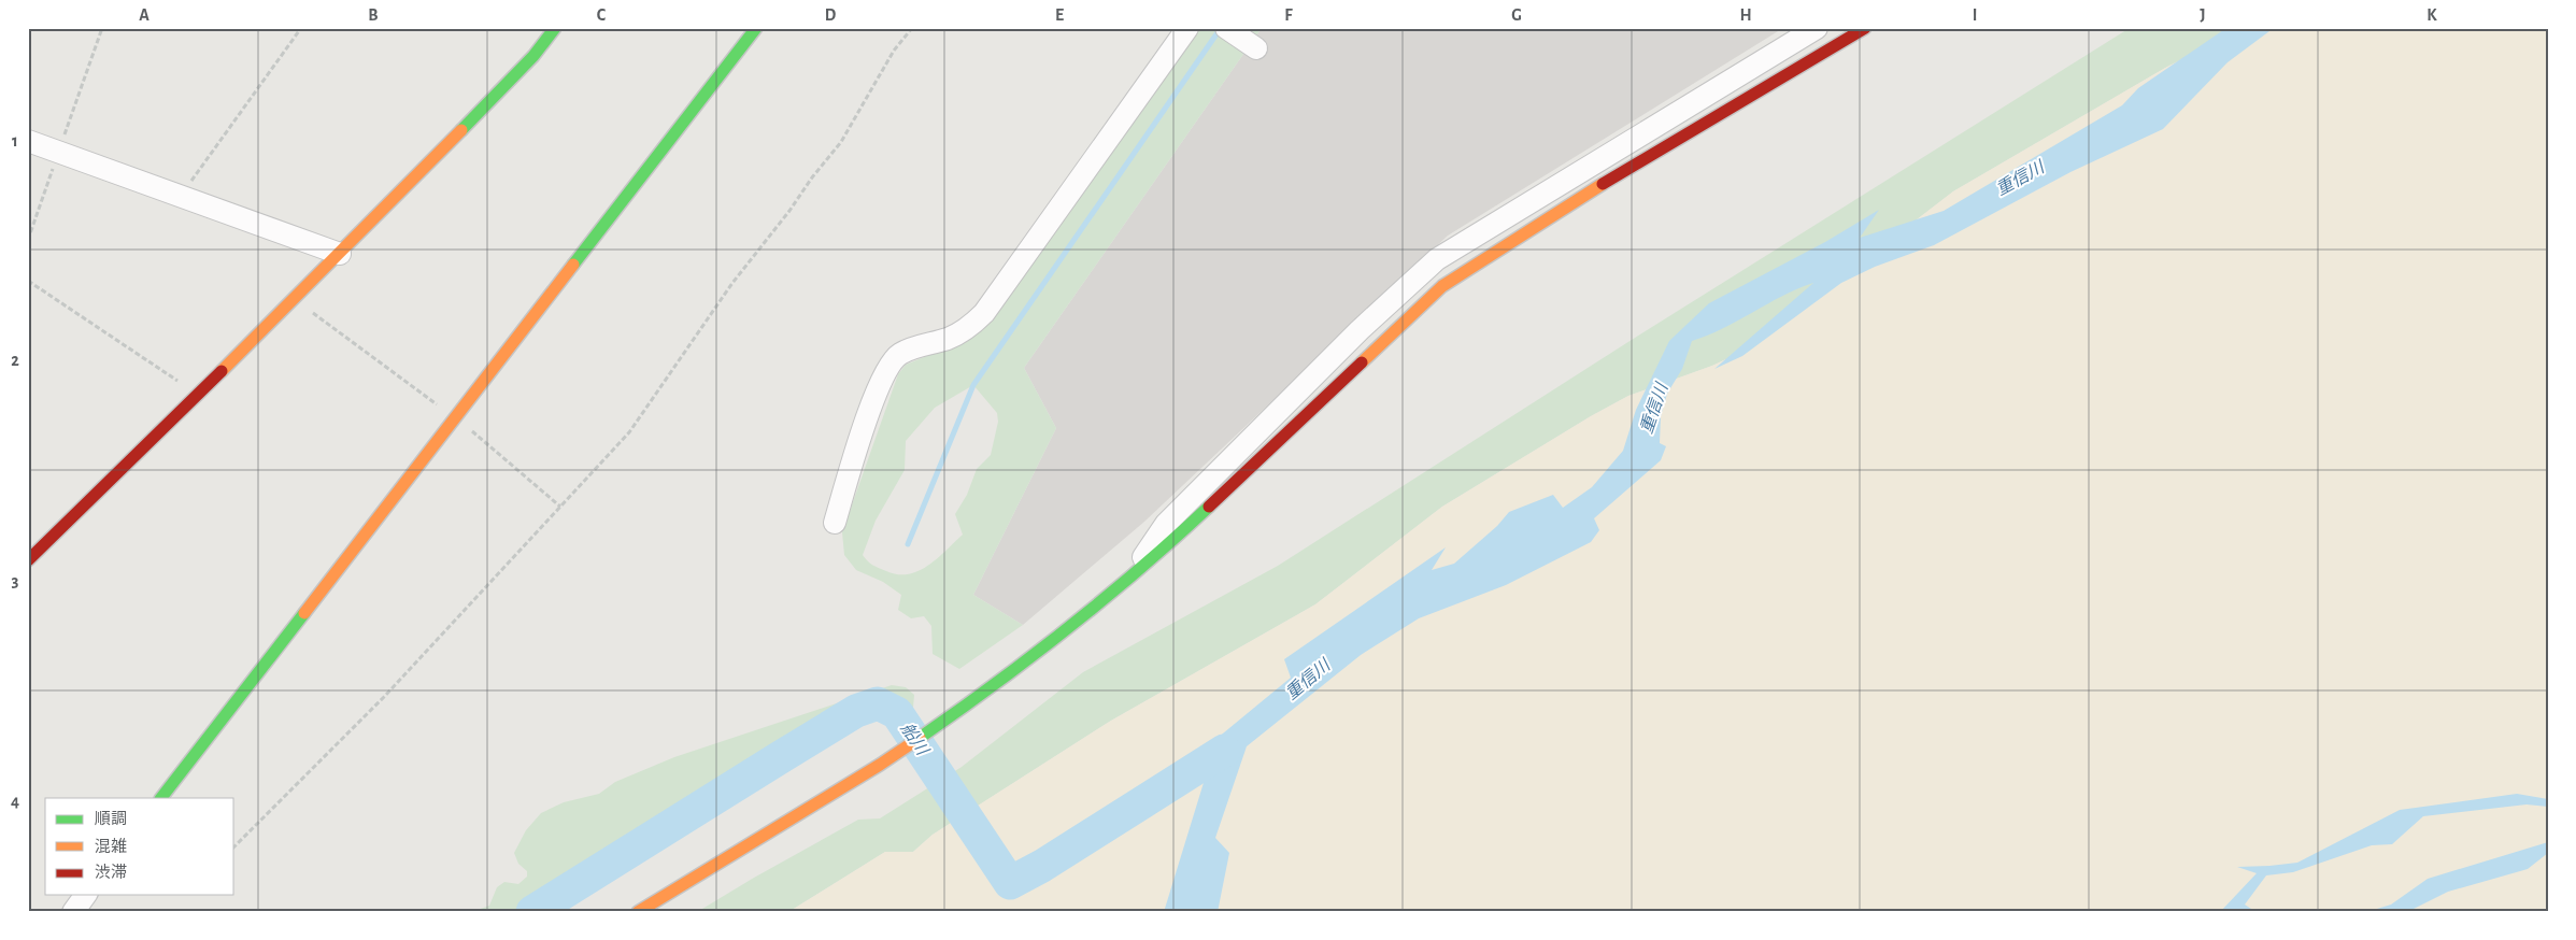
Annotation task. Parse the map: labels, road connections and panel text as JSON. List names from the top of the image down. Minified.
{"water":["重信川","船川"],"legend":["順調","混雑","渋滞"],"grid":{"columns":["A","B","C","D","E","F","G","H","I","J","K"],"rows":["1","2","3","4"]}}
